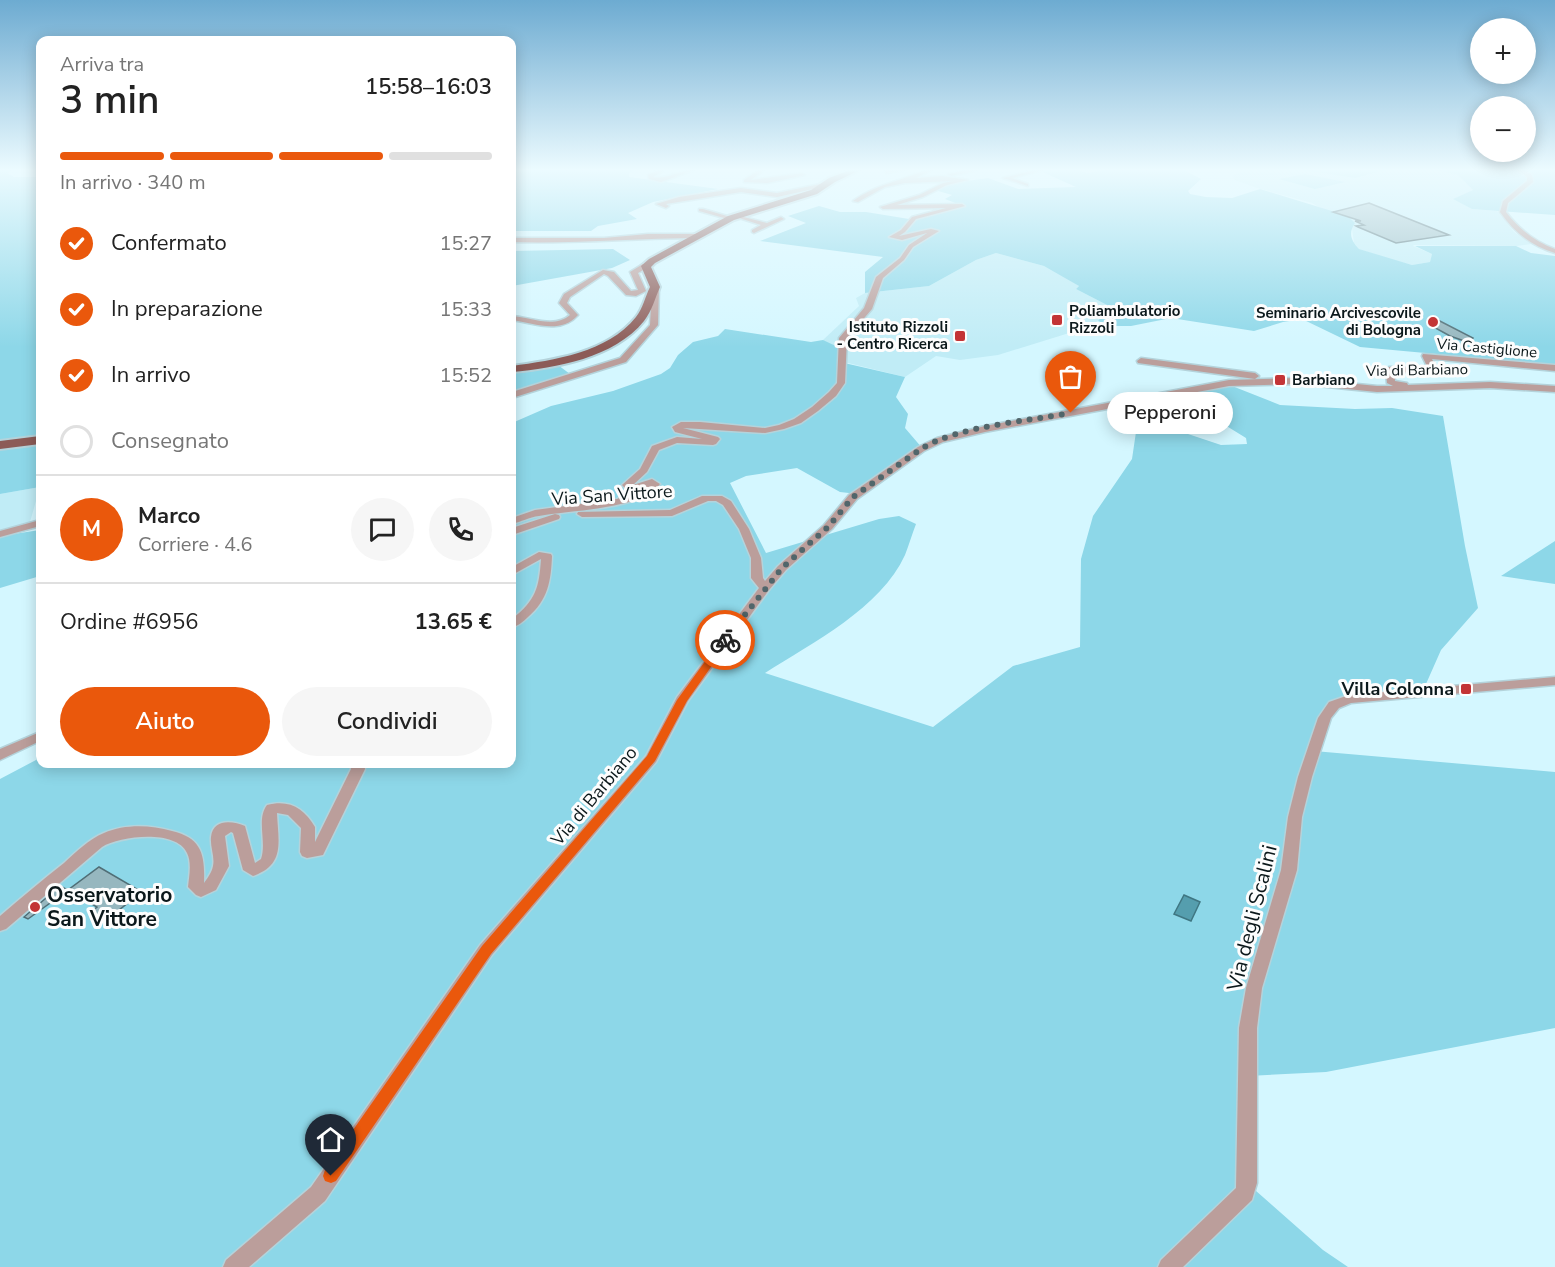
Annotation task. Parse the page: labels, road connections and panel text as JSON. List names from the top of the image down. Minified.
{"streets":{"street":["Via Castiglione","Via di Barbiano","Via San Vittore","Via degli Scalini"]},"crossings":[["Via Castiglione","Via di Barbiano"],["Via di Barbiano","Via San Vittore"]],"places":{"transit":["Poliambulatorio Rizzoli","Istituto Rizzoli - Centro Ricerca","Barbiano","Villa Colonna"],"other":["Seminario Arcivescovile di Bologna","Pepperoni","Osservatorio San Vittore"]},"page":{"map_buttons":["+","−"],"heading":["3 min","Arriva tra","15:58–16:03"],"panel":["Marco","Corriere · 4.6","Ordine #6956","13.65 €"],"bar":"In arrivo · 340 m","list":[["Confermato","15:27"],["In preparazione","15:33"],["In arrivo","15:52"],"Consegnato"],"bubble":"Pepperoni","round":"M","buttons":["Aiuto","Condividi"]}}
